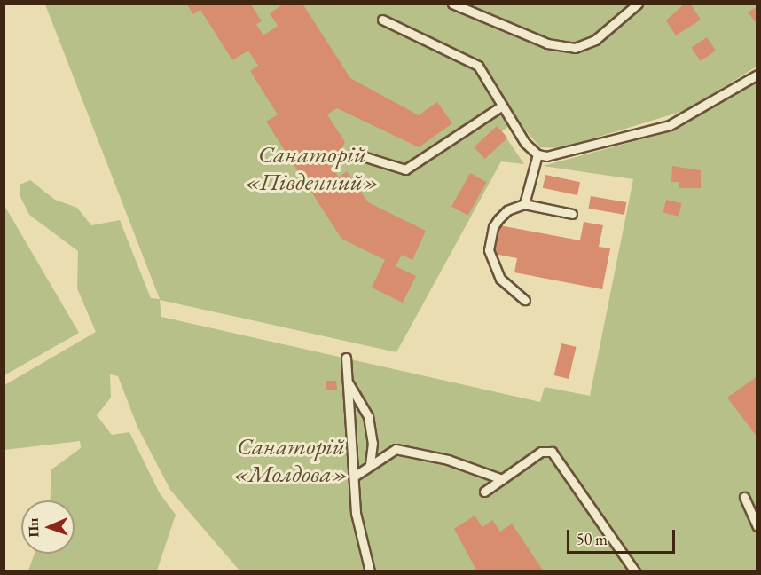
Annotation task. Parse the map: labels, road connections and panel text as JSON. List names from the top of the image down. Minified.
{"parks":["Санаторій «Південний»","Санаторій «Молдова»"],"scale_bar":"50 m","north":"left"}
